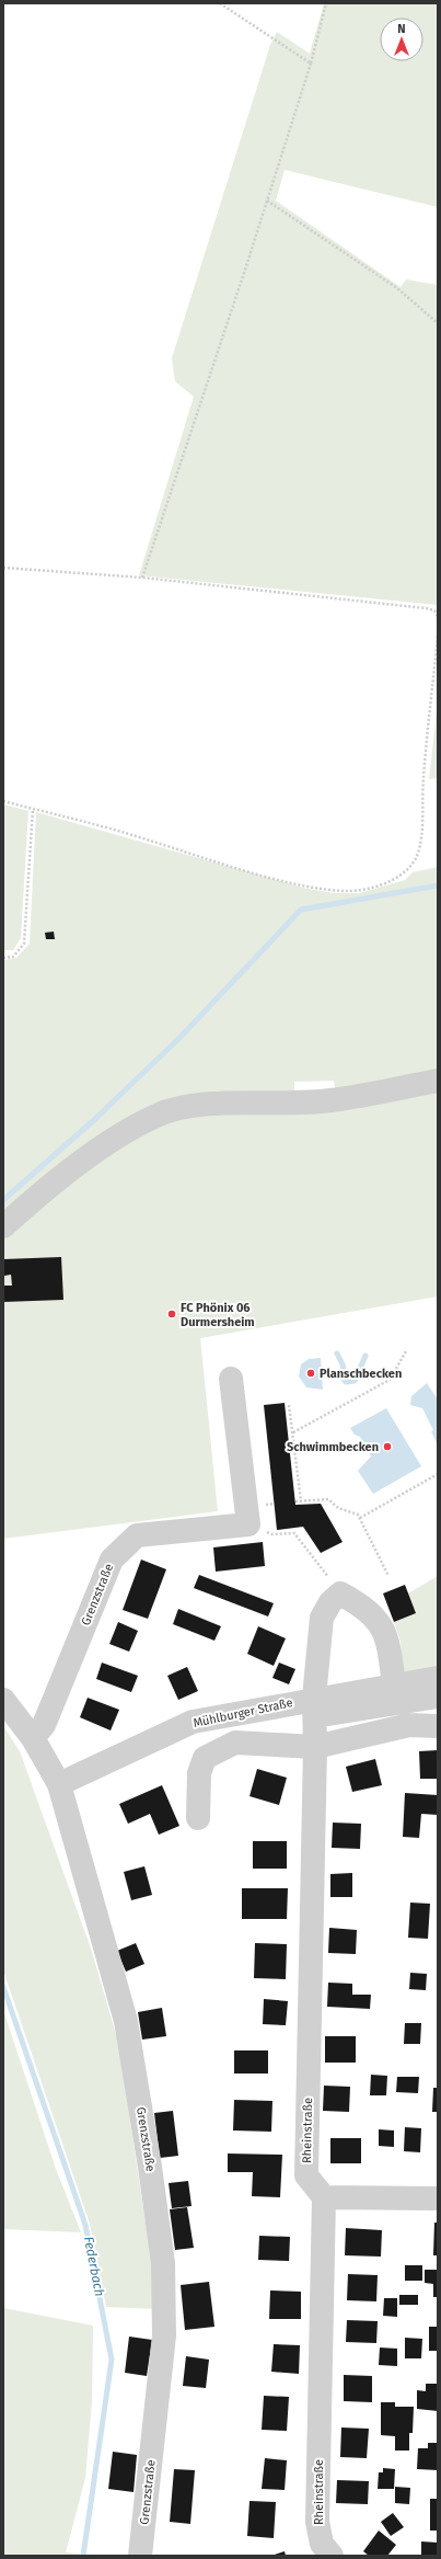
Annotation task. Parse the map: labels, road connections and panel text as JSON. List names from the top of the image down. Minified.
{"streets":{"street":["Grenzstraße","Mühlburger Straße","Rheinstraße"]},"crossings":[["Grenzstraße","Mühlburger Straße"],["Mühlburger Straße","Rheinstraße"]],"water":["Federbach"],"places":["FC Phönix 06 Durmersheim","Planschbecken","Schwimmbecken"],"north":"top"}
